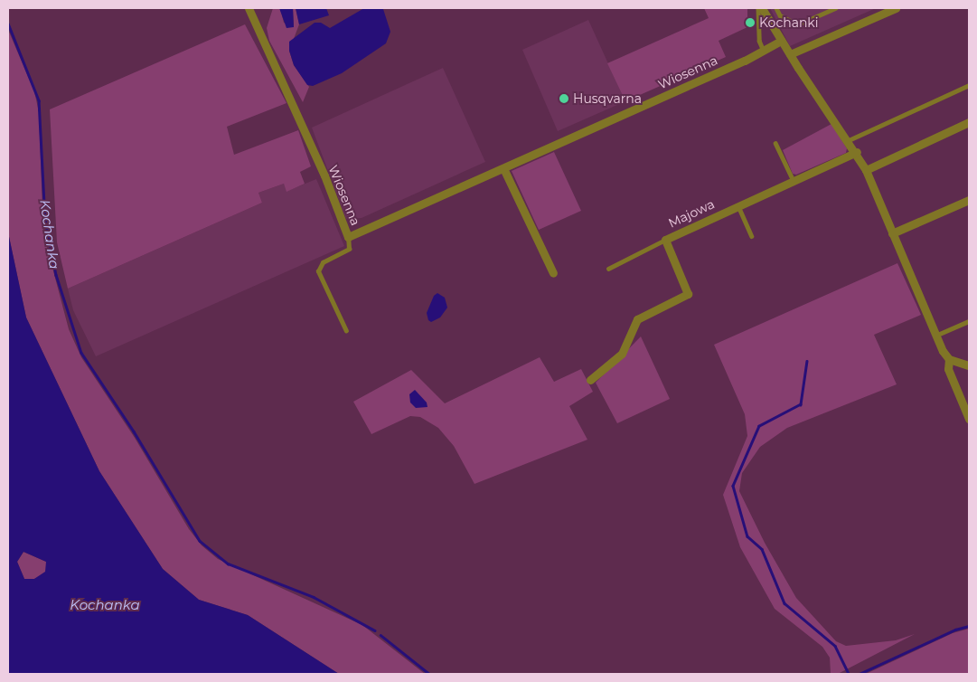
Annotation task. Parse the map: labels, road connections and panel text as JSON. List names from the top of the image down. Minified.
{"streets":{"street":["Wiosenna","Majowa"]},"water":["Kochanka"],"places":["Kochanki","Husqvarna"]}
